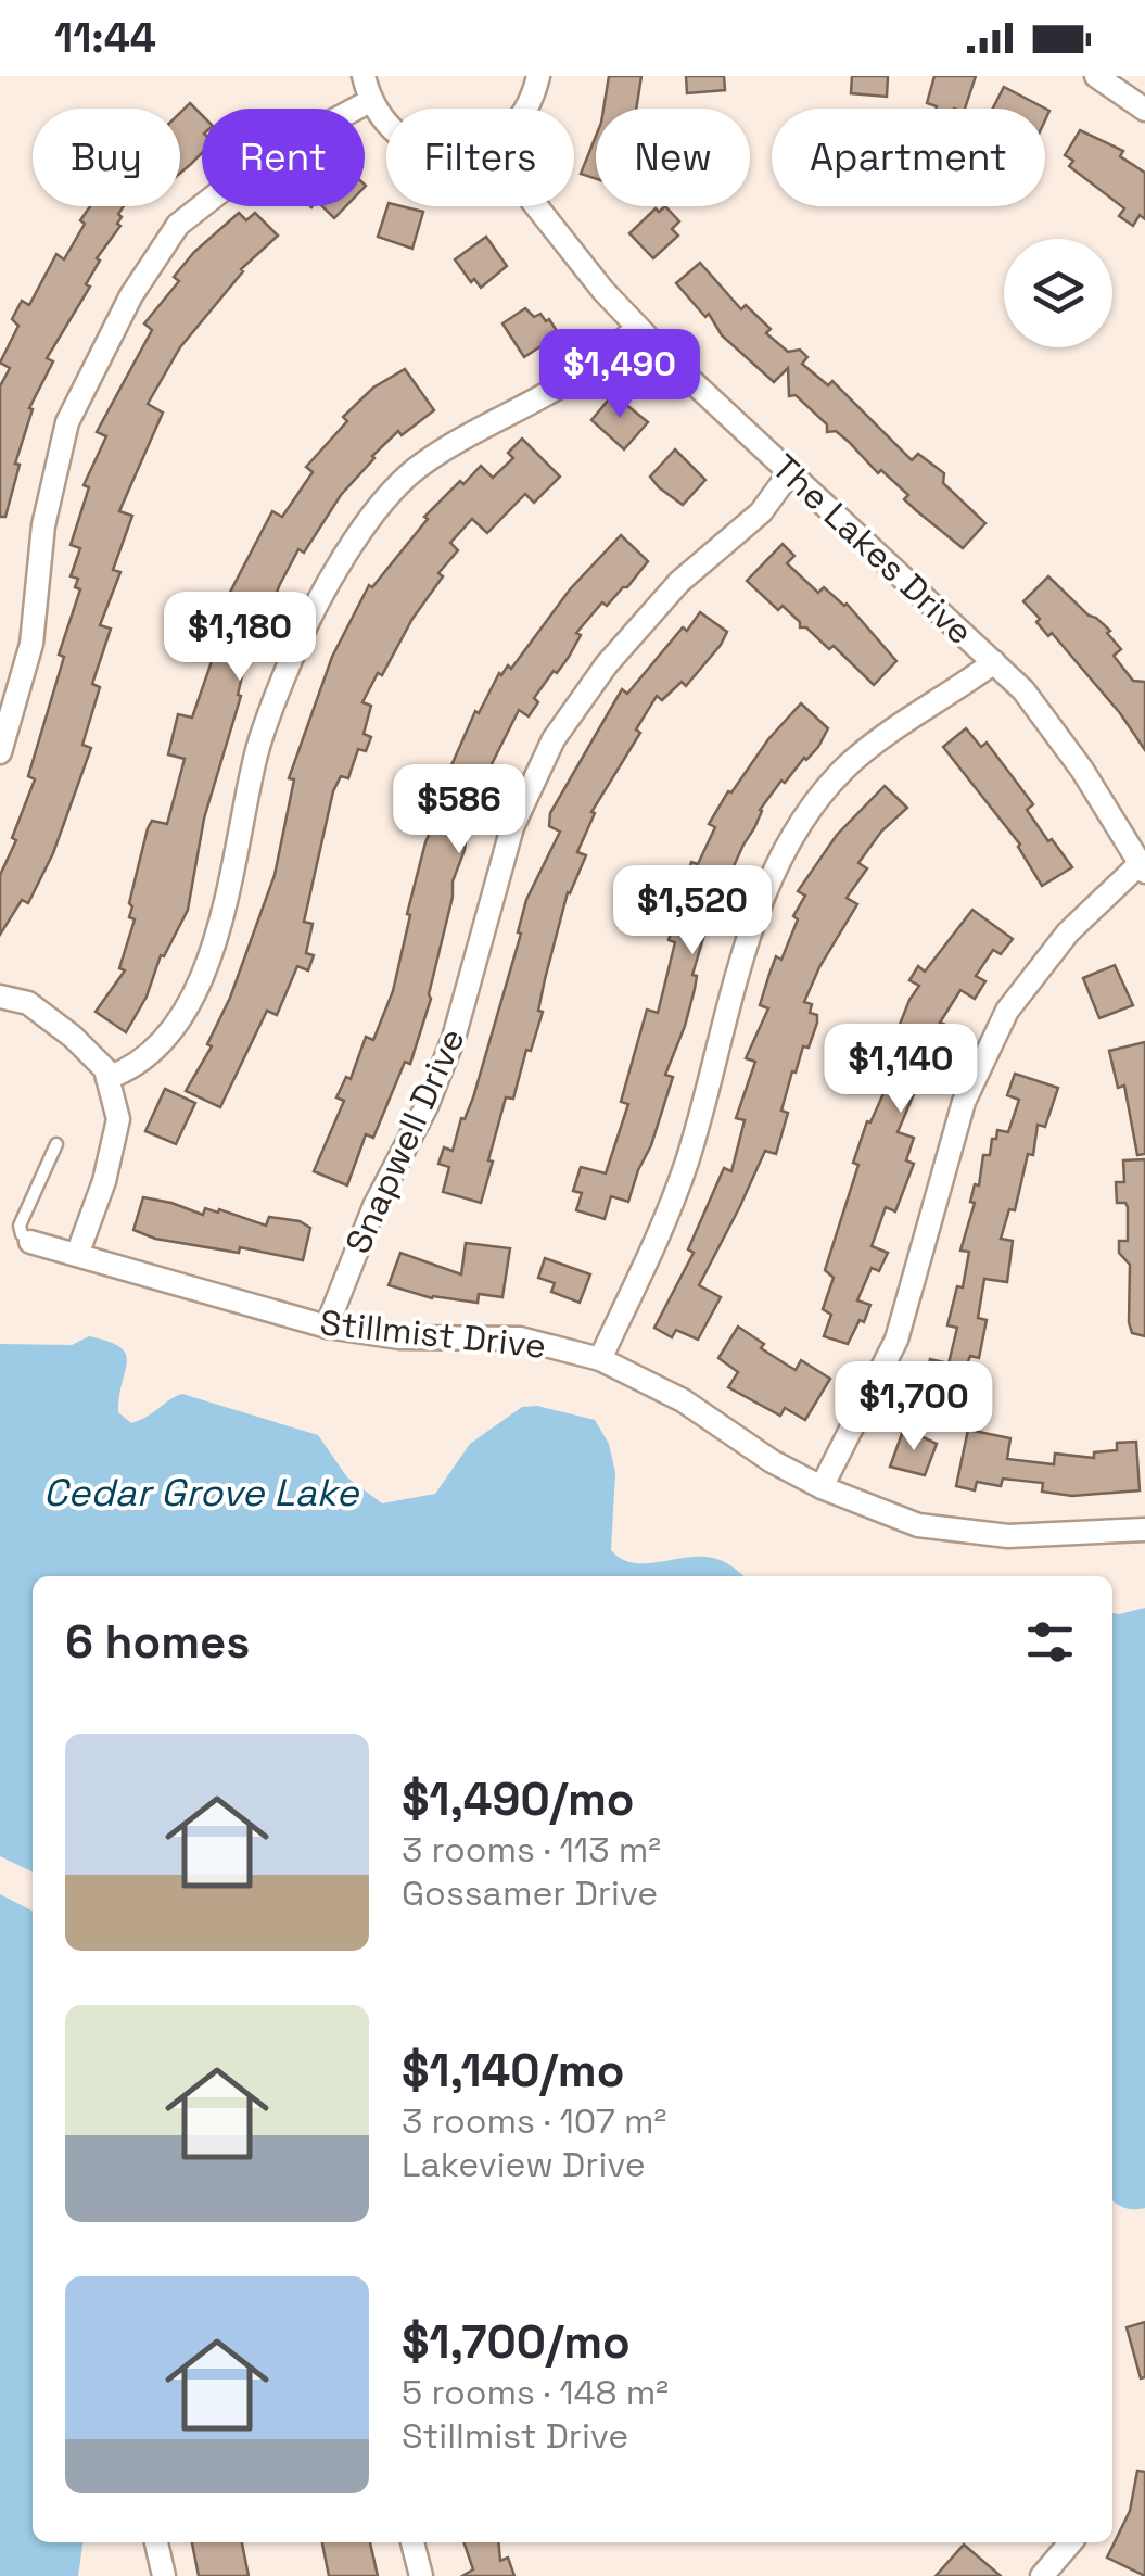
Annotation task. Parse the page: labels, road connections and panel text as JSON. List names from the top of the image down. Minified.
{"streets":{"street":["The Lakes Drive","Snapwell Drive","Stillmist Drive"]},"crossings":[["The Lakes Drive","Snapwell Drive"],["Snapwell Drive","Stillmist Drive"]],"water":["Cedar Grove Lake"],"page":{"status":"11:44","chip":["Buy","Rent","Filters","New","Apartment"],"price":["$1,490","$1,180","$586","$1,520","$1,140","$1,700"],"heading":"6 homes","list":[{"name":"$1,490/mo","note":"3 rooms · 113 m² · Gossamer Drive"},{"name":"$1,140/mo","note":"3 rooms · 107 m² · Lakeview Drive"},{"name":"$1,700/mo","note":"5 rooms · 148 m² · Stillmist Drive"}]}}
